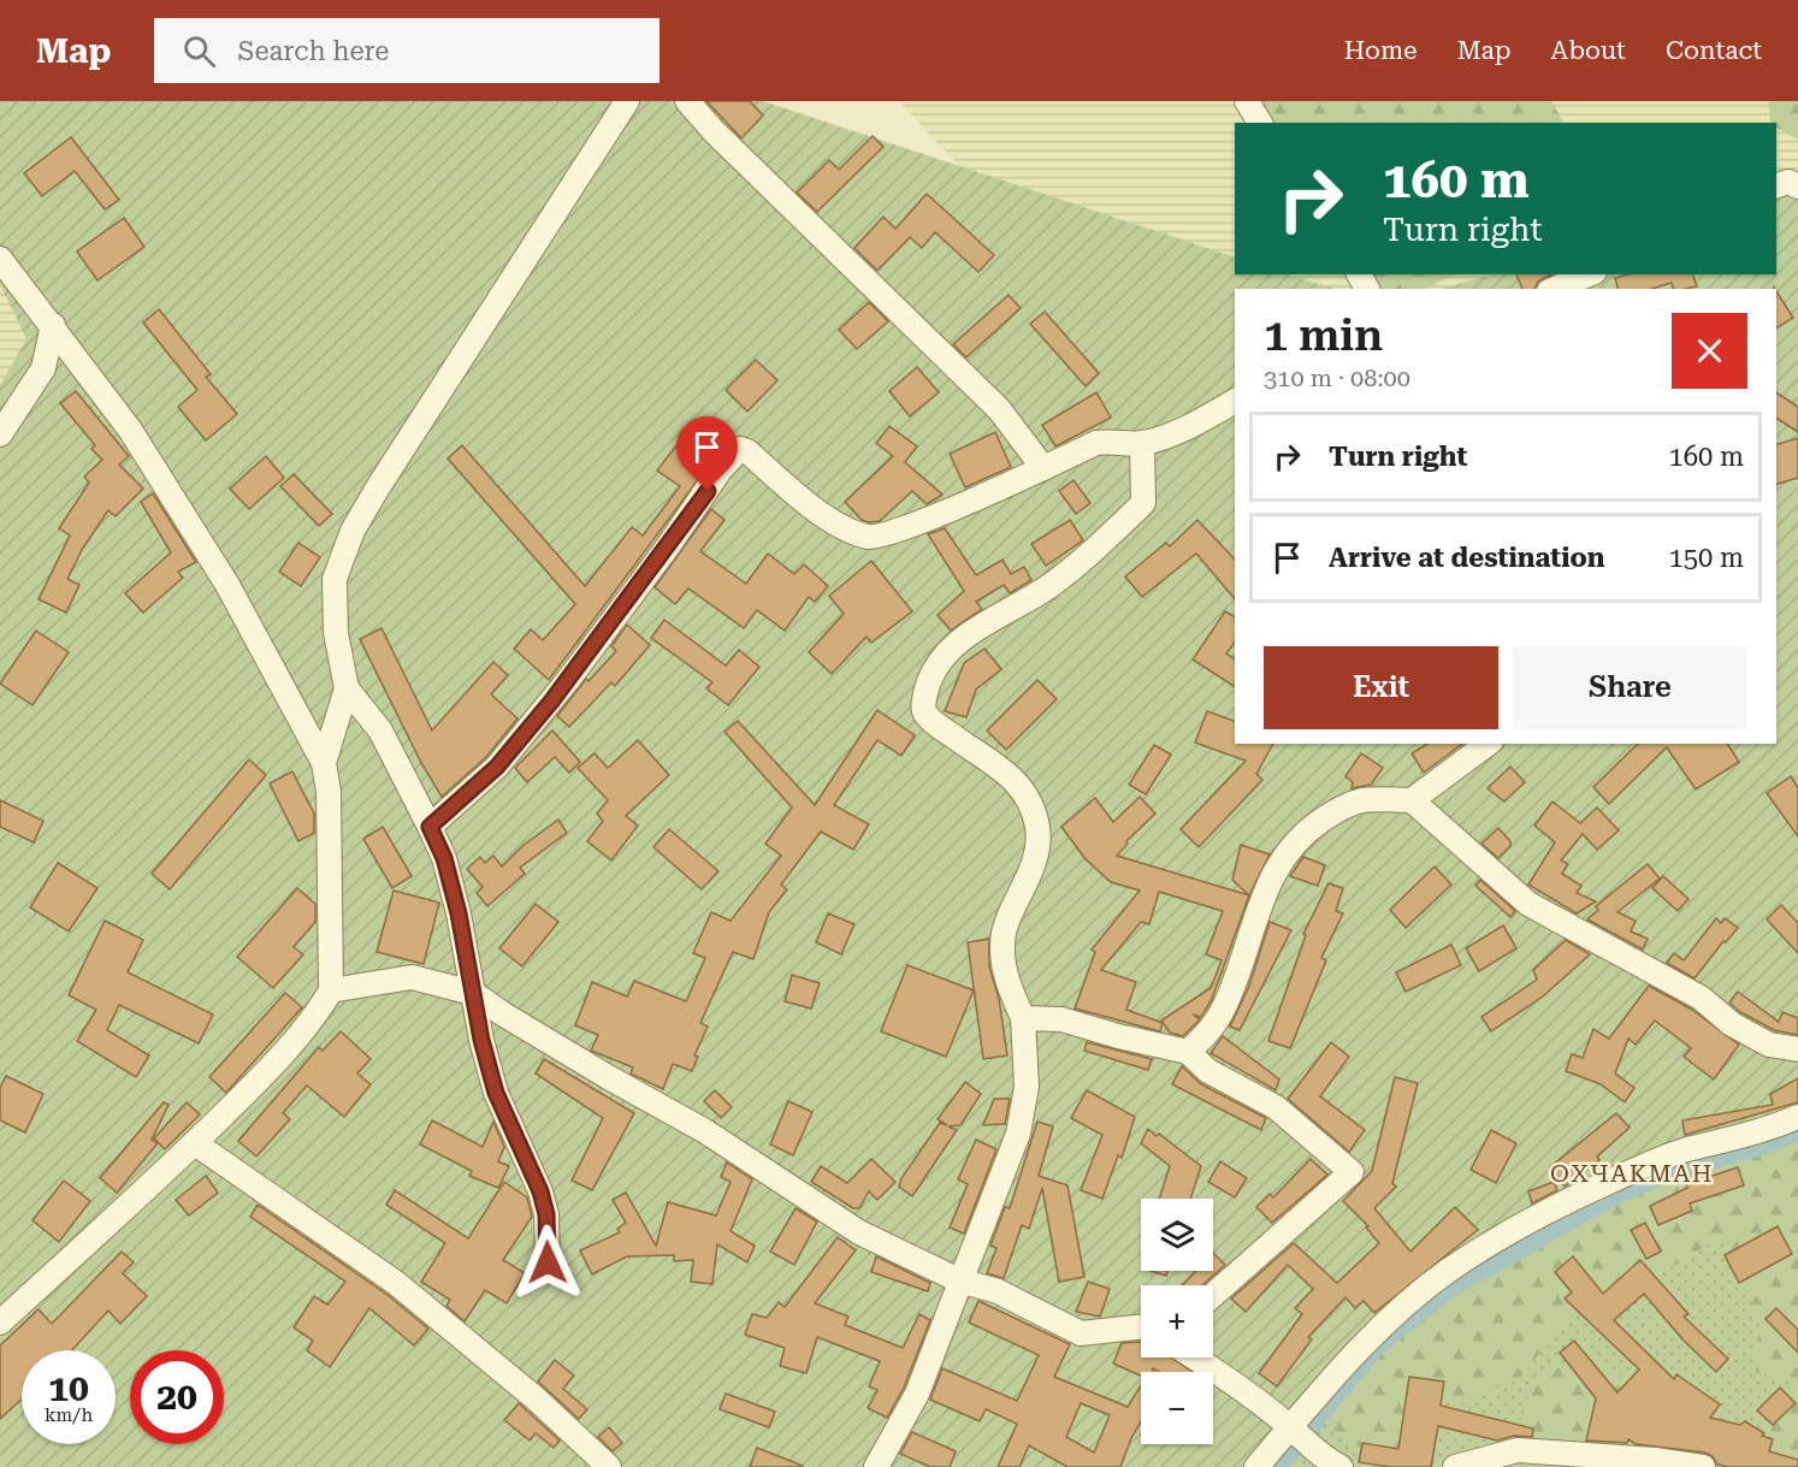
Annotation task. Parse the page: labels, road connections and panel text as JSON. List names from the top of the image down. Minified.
{"districts":["ОХЧАКМАН"],"page":{"header":"Map","search":"Search here","nav":["Home","Map","About","Contact"],"turn":["160 m","Turn right"],"heading":["1 min","310 m · 08:00"],"list":[{"name":"Turn right","value":"160 m"},{"name":"Arrive at destination","value":"150 m"}],"buttons":["Exit","Share"],"map_buttons":["+","−"],"speed":"10 km/h","limit":"20"}}
